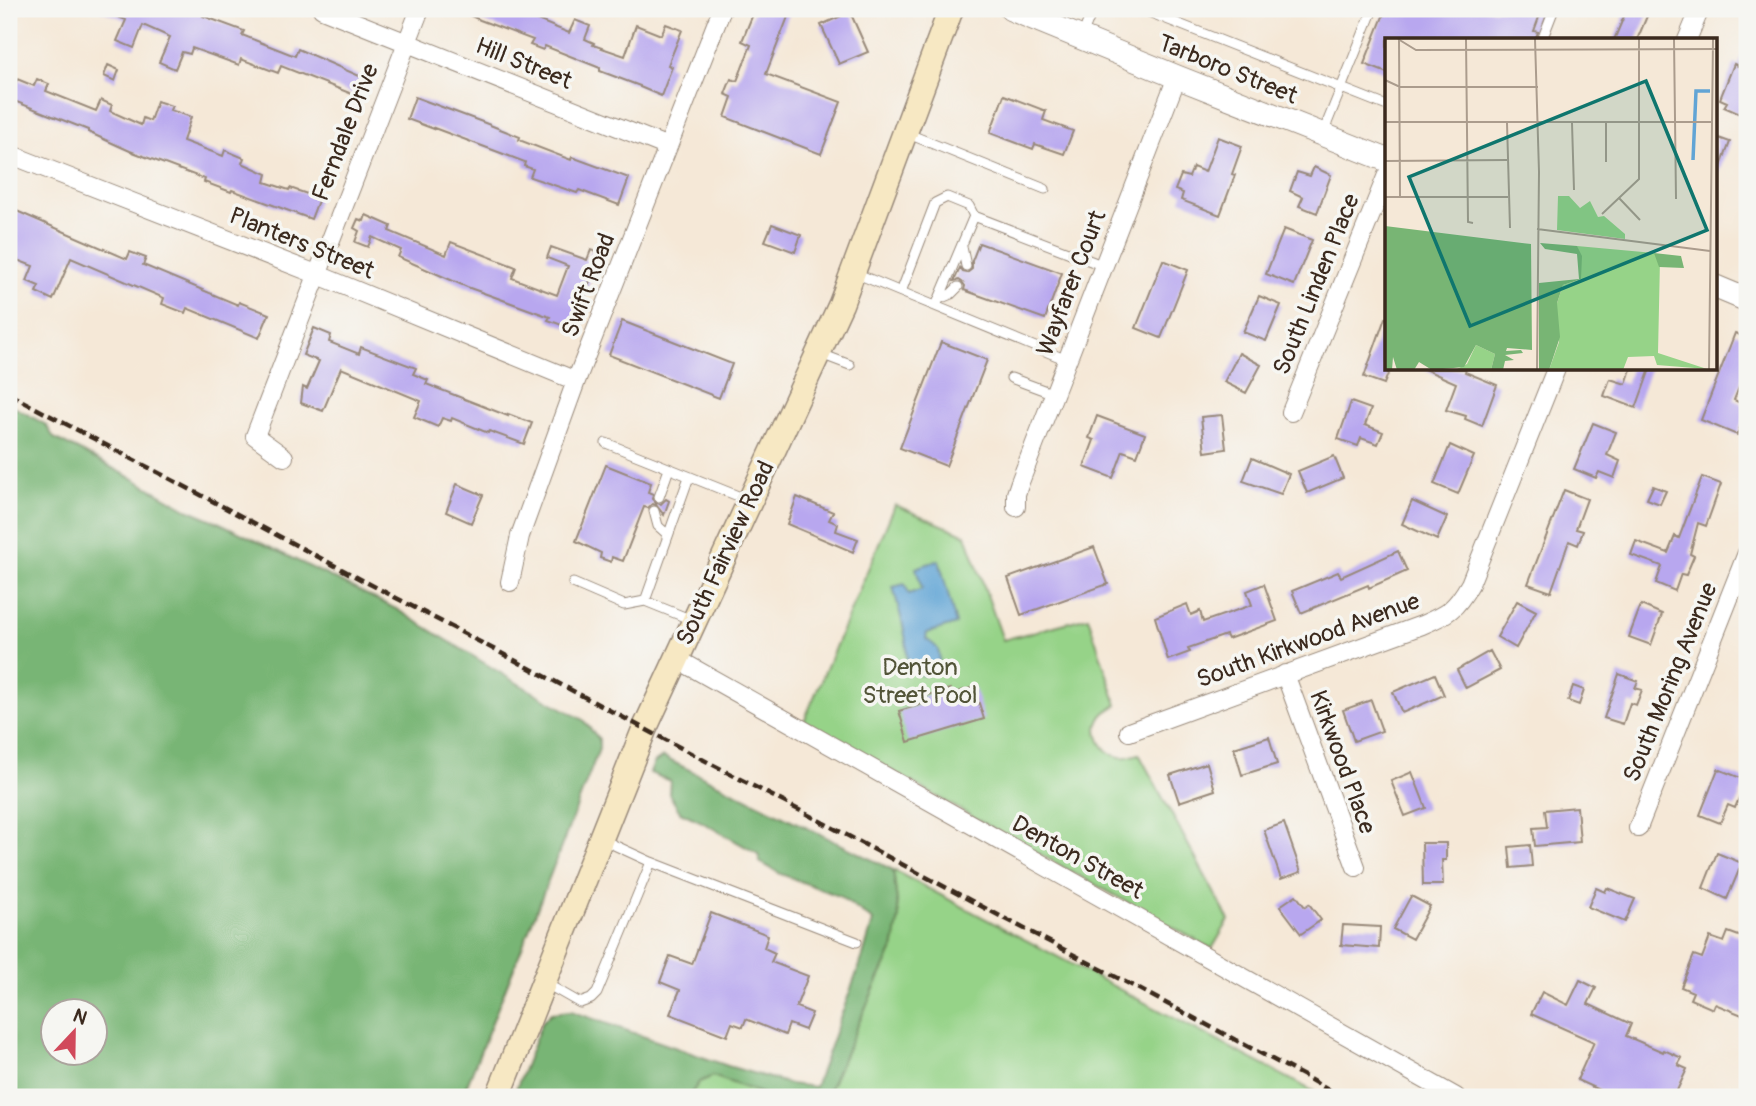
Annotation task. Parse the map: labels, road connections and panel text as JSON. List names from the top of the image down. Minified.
{"streets":{"main road":["South Fairview Road"],"street":["Hill Street","Tarboro Street","Ferndale Drive","Planters Street","Wayfarer Court","South Linden Place","Swift Road","South Kirkwood Avenue","South Moring Avenue","Kirkwood Place","Denton Street"]},"crossings":[["Hill Street","Ferndale Drive"],["Hill Street","Swift Road"],["Tarboro Street","Wayfarer Court"],["Ferndale Drive","Planters Street"],["Planters Street","Swift Road"],["South Fairview Road","Denton Street"],["South Kirkwood Avenue","Kirkwood Place"]],"parks":["Denton Street Pool"],"north":"top"}
